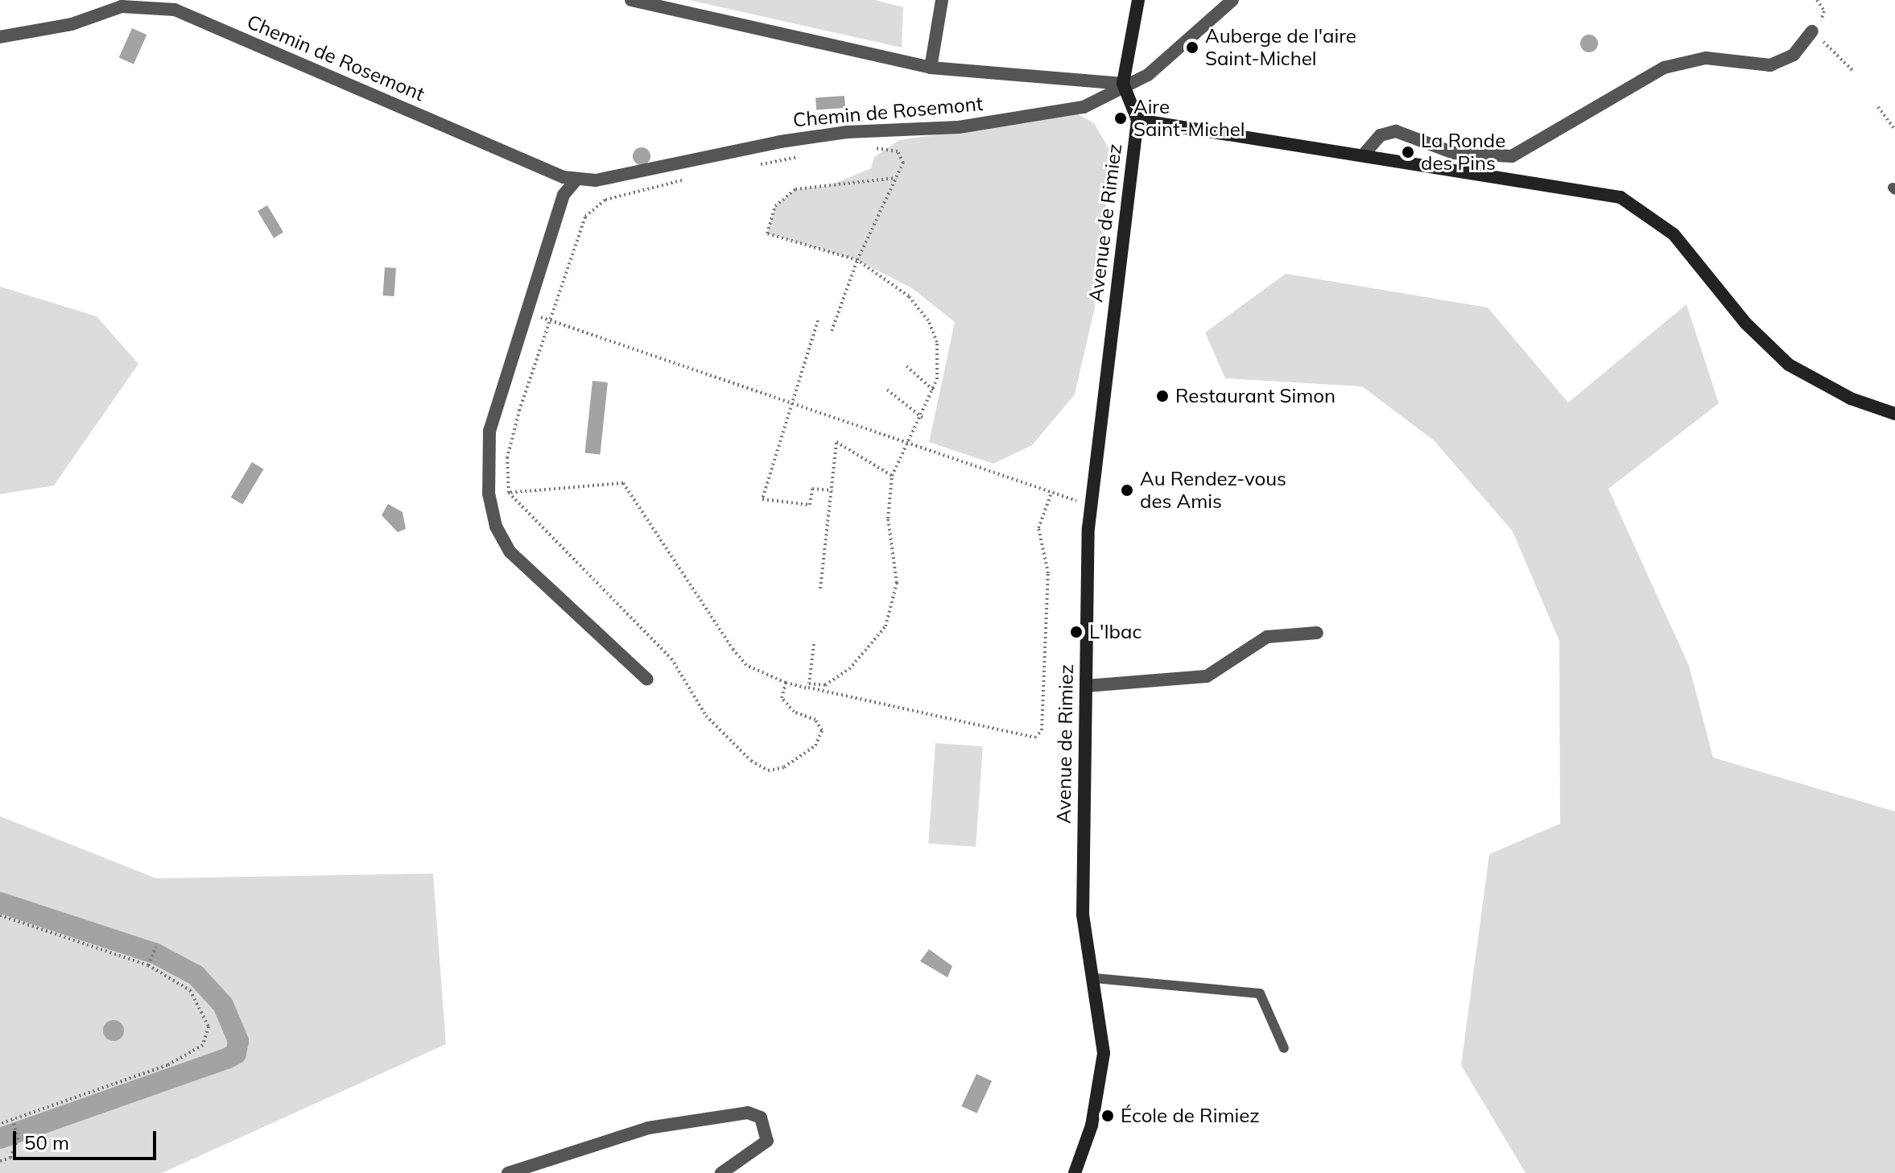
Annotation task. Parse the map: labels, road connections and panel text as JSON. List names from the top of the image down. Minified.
{"streets":{"street":["Chemin de Rosemont","Avenue de Rimiez"]},"places":["Auberge de l'aire Saint-Michel","Aire Saint-Michel","La Ronde des Pins","Restaurant Simon","Au Rendez-vous des Amis","L'Ibac","École de Rimiez"],"scale_bar":"50 m"}
